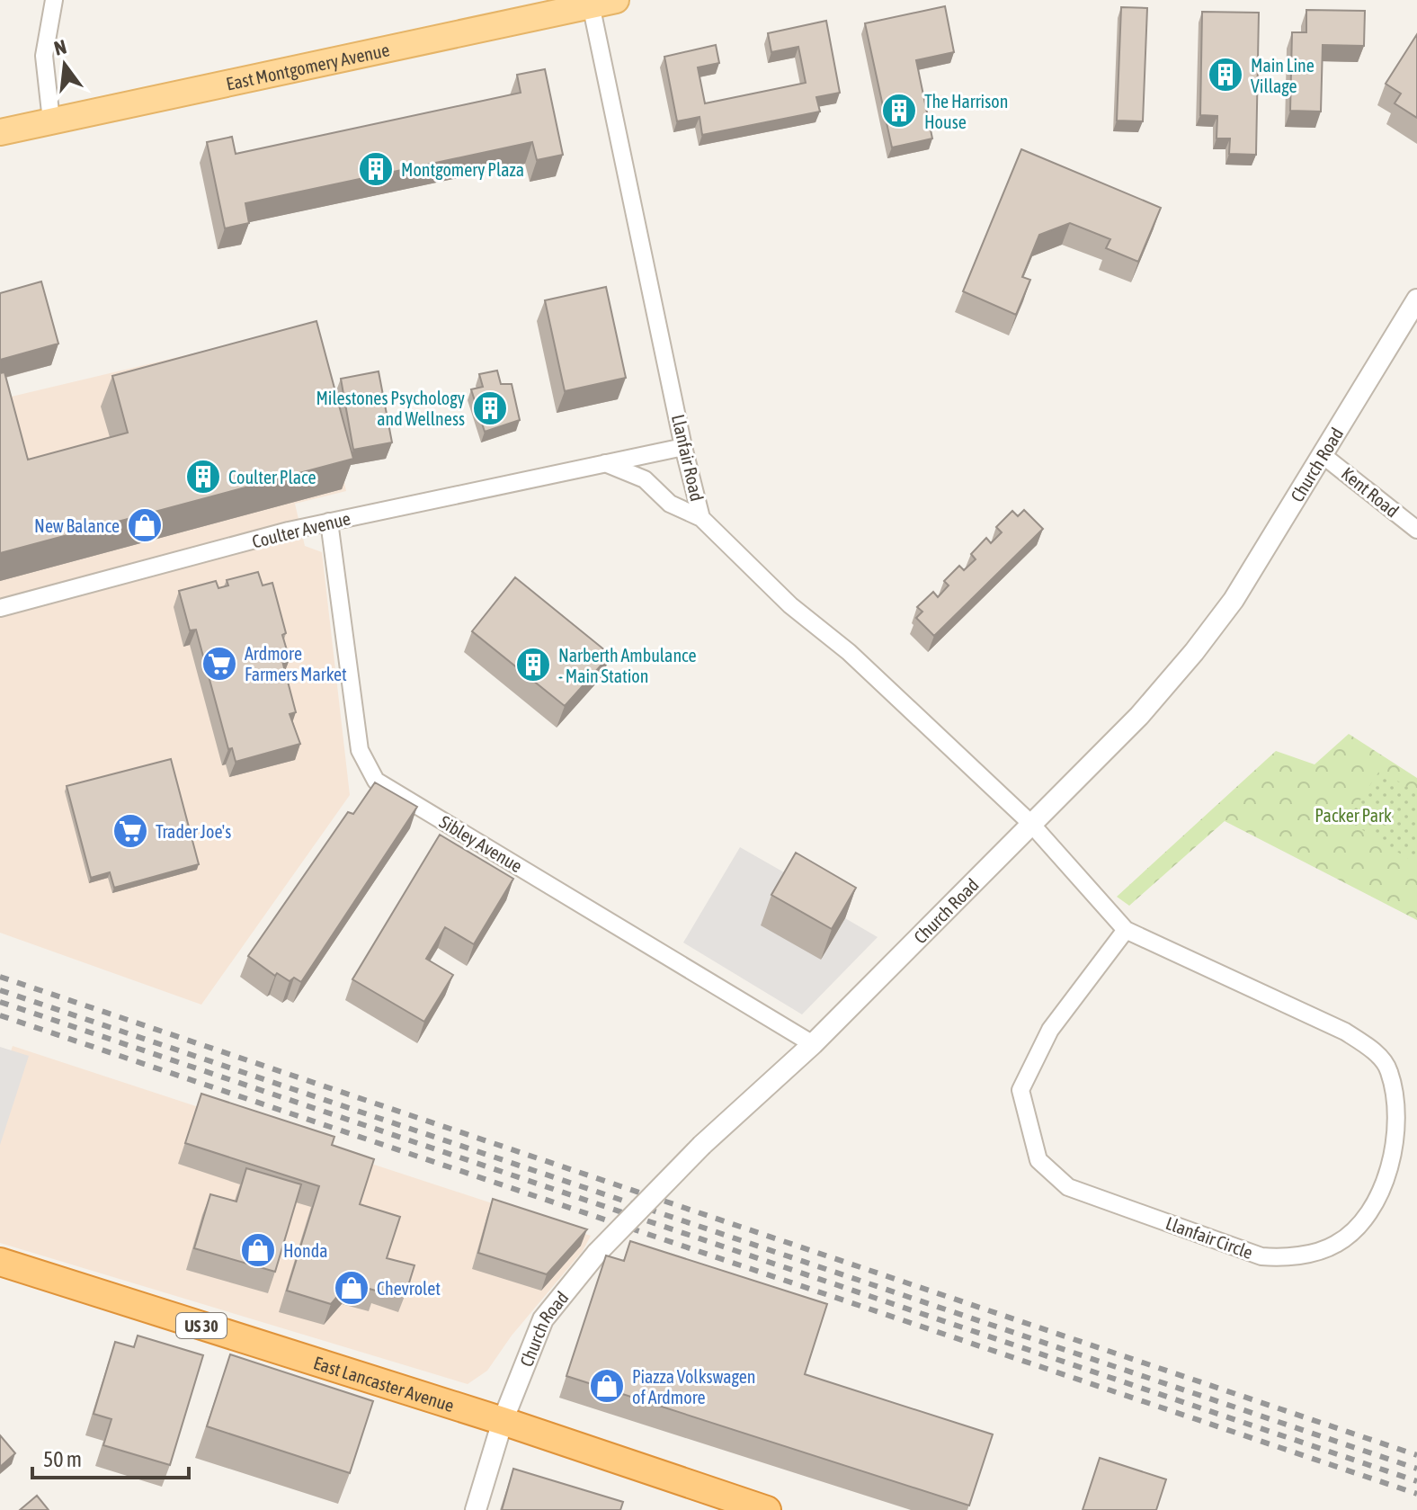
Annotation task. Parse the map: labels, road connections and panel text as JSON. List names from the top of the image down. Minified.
{"streets":{"highway":["US 30","East Lancaster Avenue"],"main road":["East Montgomery Avenue"],"street":["Llanfair Road","Church Road","Kent Road","Coulter Avenue","Sibley Avenue","Llanfair Circle"]},"crossings":[["East Montgomery Avenue","Llanfair Road"],["Llanfair Road","Church Road"],["Llanfair Road","Coulter Avenue"],["Llanfair Road","Llanfair Circle"],["Church Road","Kent Road"],["Church Road","Sibley Avenue"],["Church Road","Llanfair Circle"],["Church Road","East Lancaster Avenue"],["Coulter Avenue","Sibley Avenue"]],"parks":["Packer Park"],"places":{"building":["Main Line Village","The Harrison House","Montgomery Plaza","Milestones Psychology and Wellness","Coulter Place","Narberth Ambulance - Main Station"],"shop":["New Balance","Honda","Chevrolet","Piazza Volkswagen of Ardmore"],"supermarket":["Ardmore Farmers Market","Trader Joe's"]},"scale_bar":"50 m","north":"top"}
